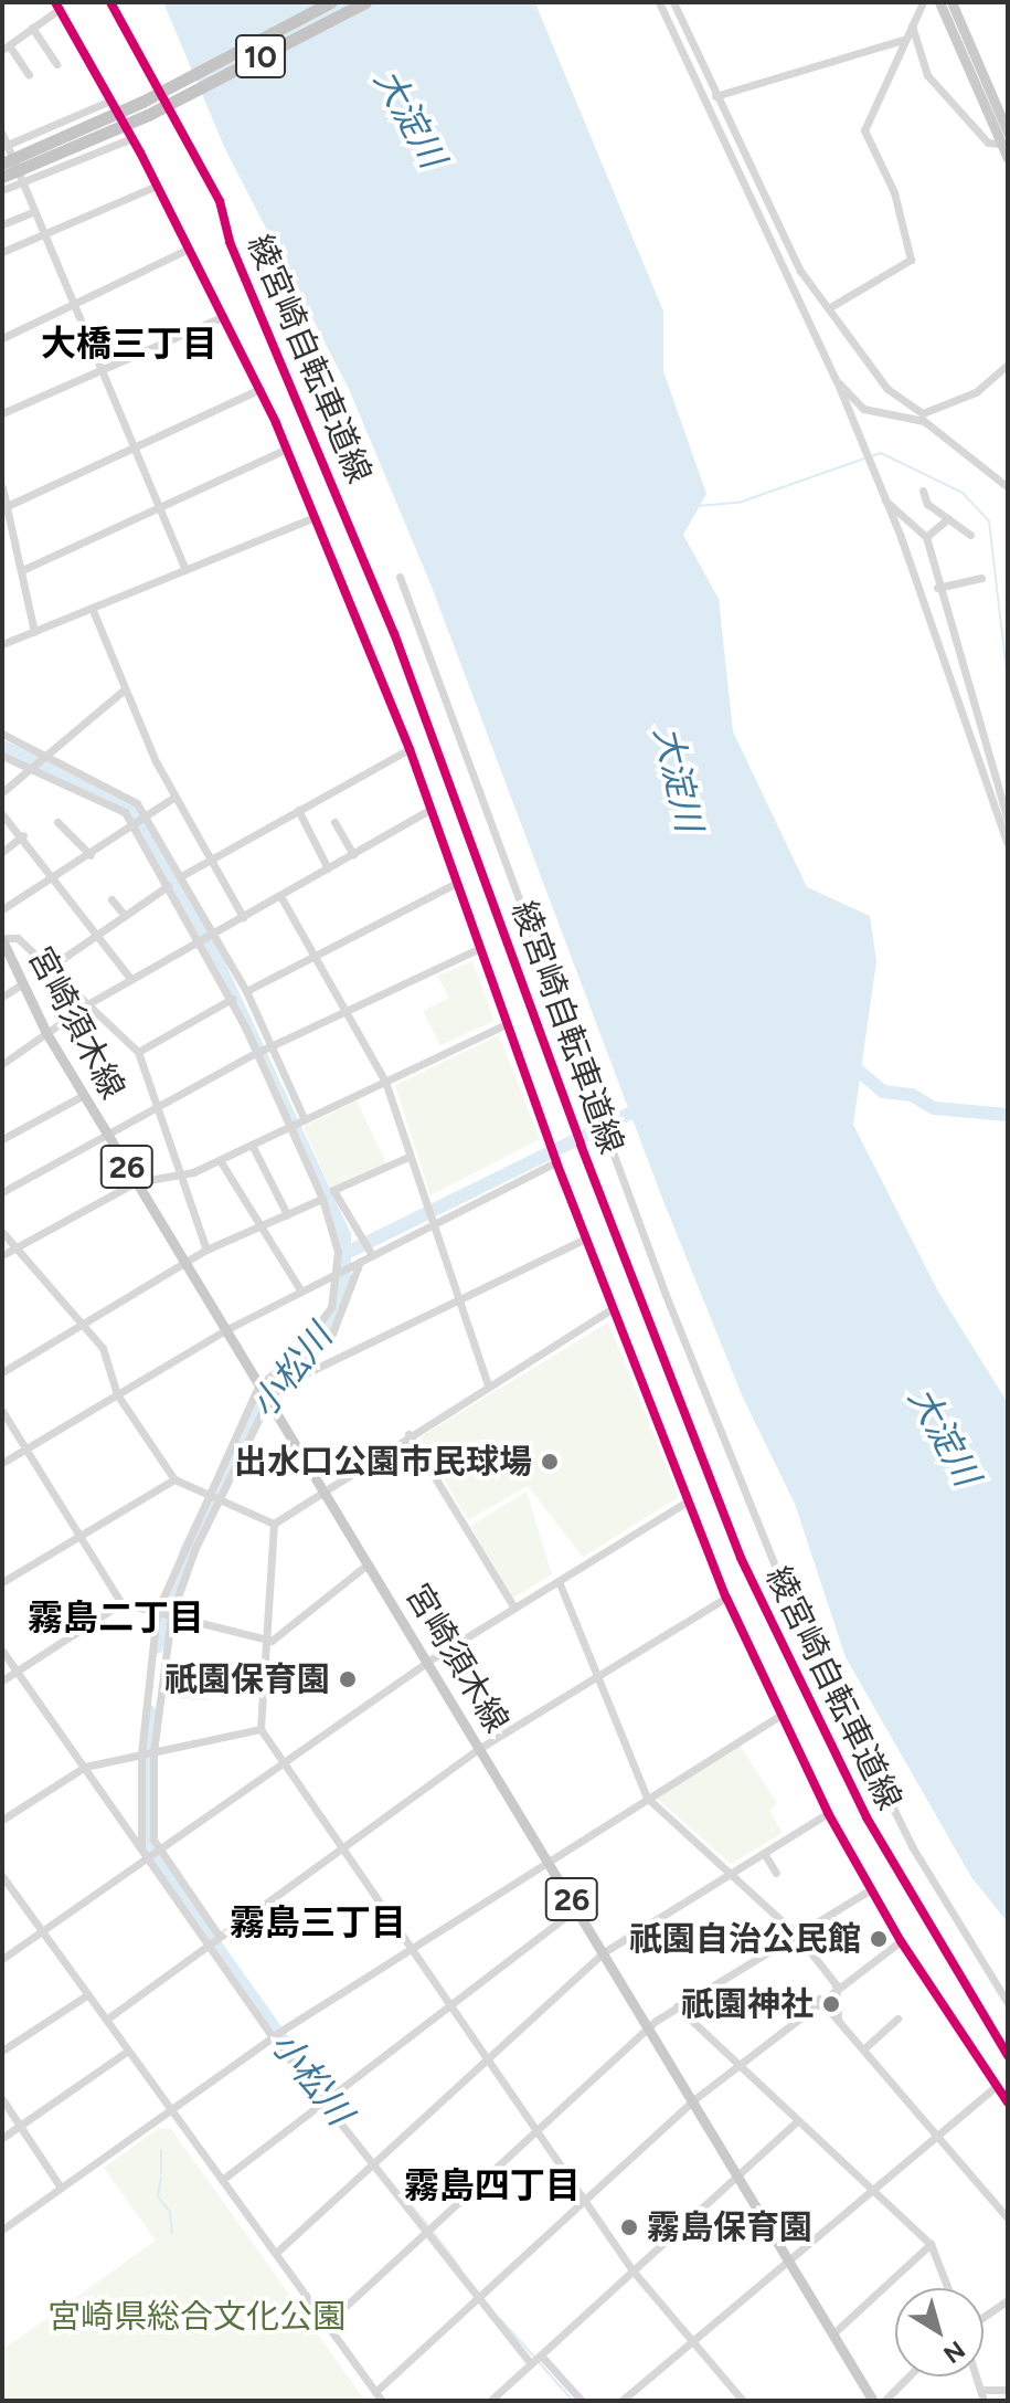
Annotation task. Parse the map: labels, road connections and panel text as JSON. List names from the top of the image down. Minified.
{"streets":{"highway":["10"],"main road":["宮崎須木線","26"],"cycle path":["綾宮崎自転車道線"]},"districts":["大橋三丁目","霧島二丁目","霧島三丁目","霧島四丁目"],"water":["大淀川","小松川"],"parks":["宮崎県総合文化公園"],"places":["出水口公園市民球場","祇園保育園","祇園自治公民館","祇園神社","霧島保育園"],"north":"bottom right"}
